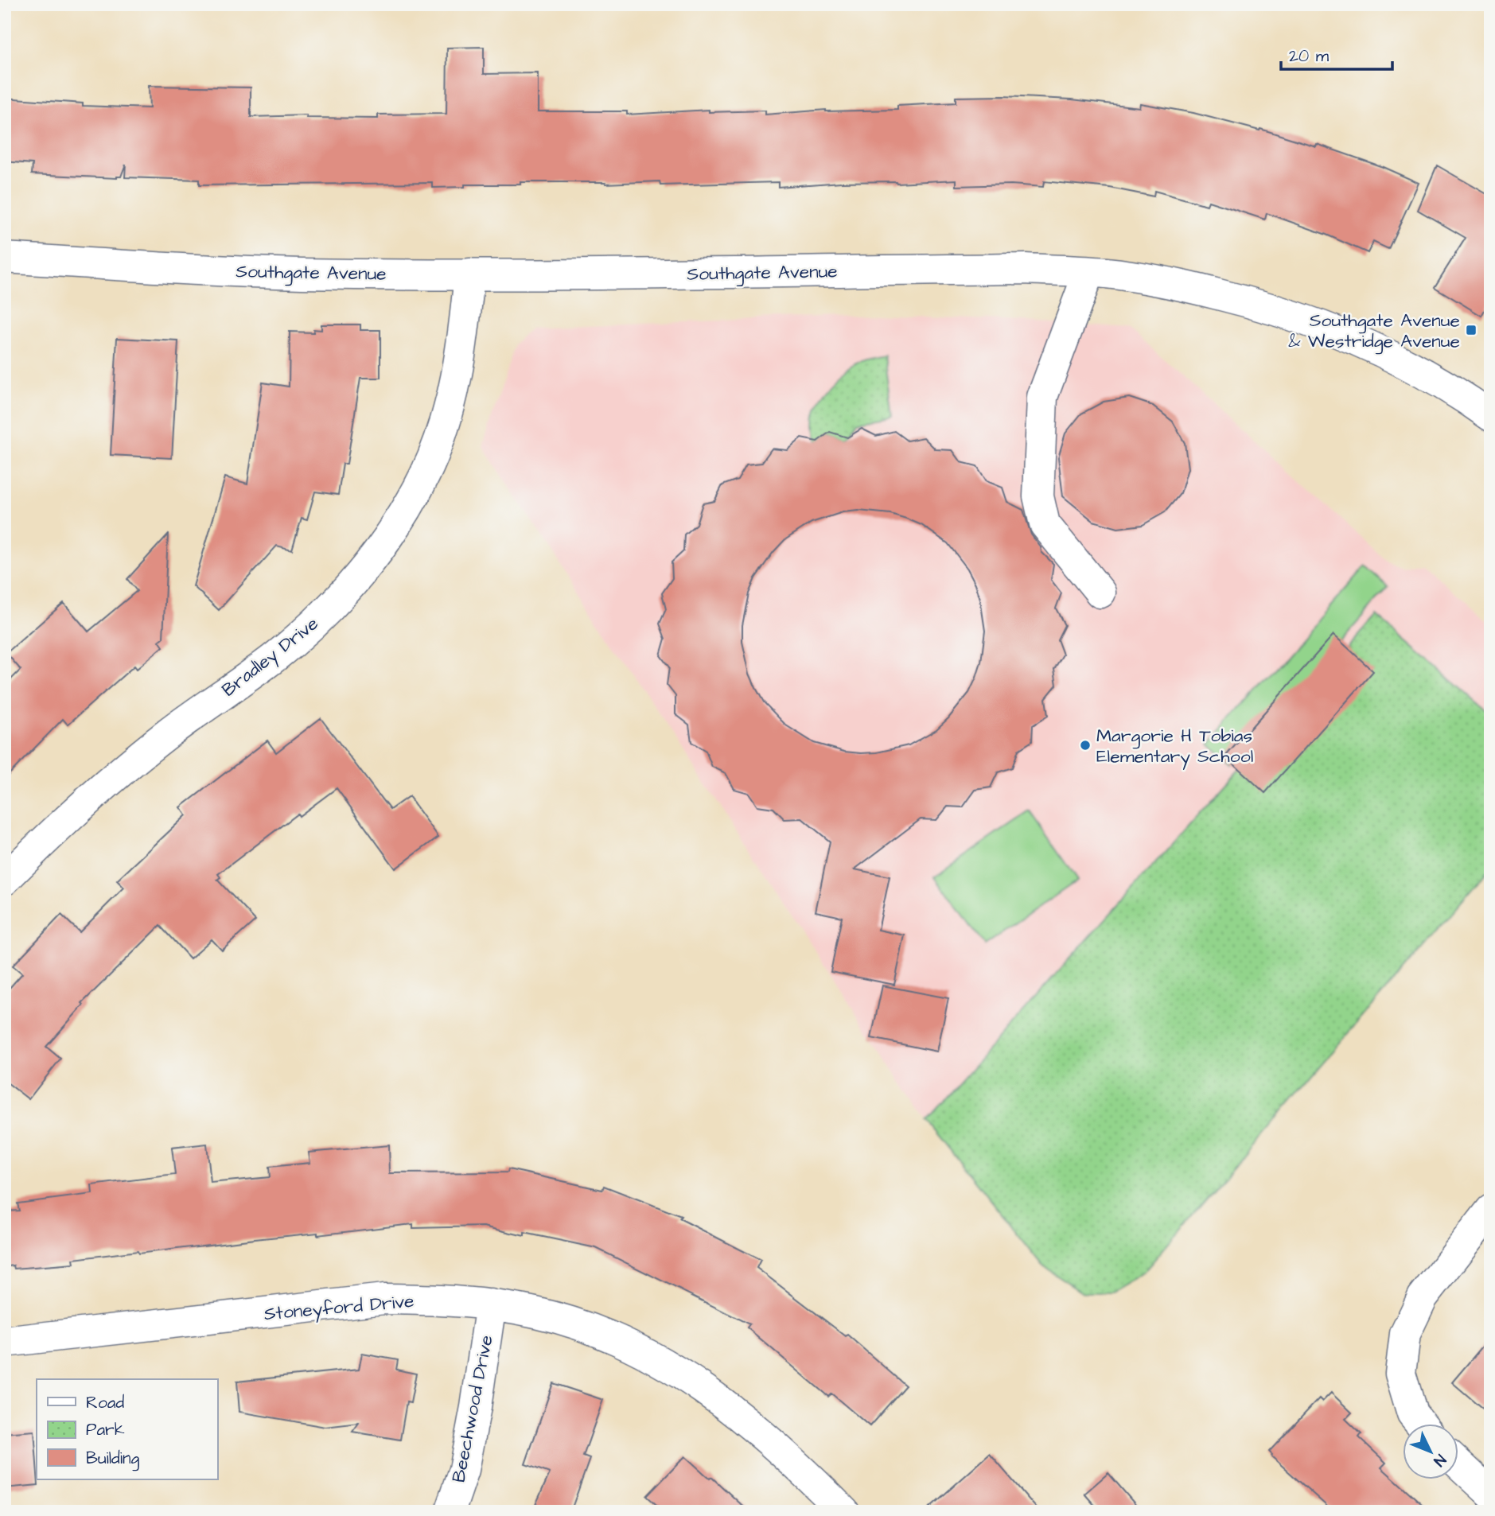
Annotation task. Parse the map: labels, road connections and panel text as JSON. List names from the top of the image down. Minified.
{"streets":{"street":["Southgate Avenue","Bradley Drive","Stoneyford Drive","Beechwood Drive"]},"crossings":[["Southgate Avenue","Bradley Drive"],["Stoneyford Drive","Beechwood Drive"]],"places":{"transit":["Southgate Avenue & Westridge Avenue"],"other":["Margorie H Tobias Elementary School"]},"legend":["Road","Park","Building"],"scale_bar":"20 m","north":"bottom right"}
